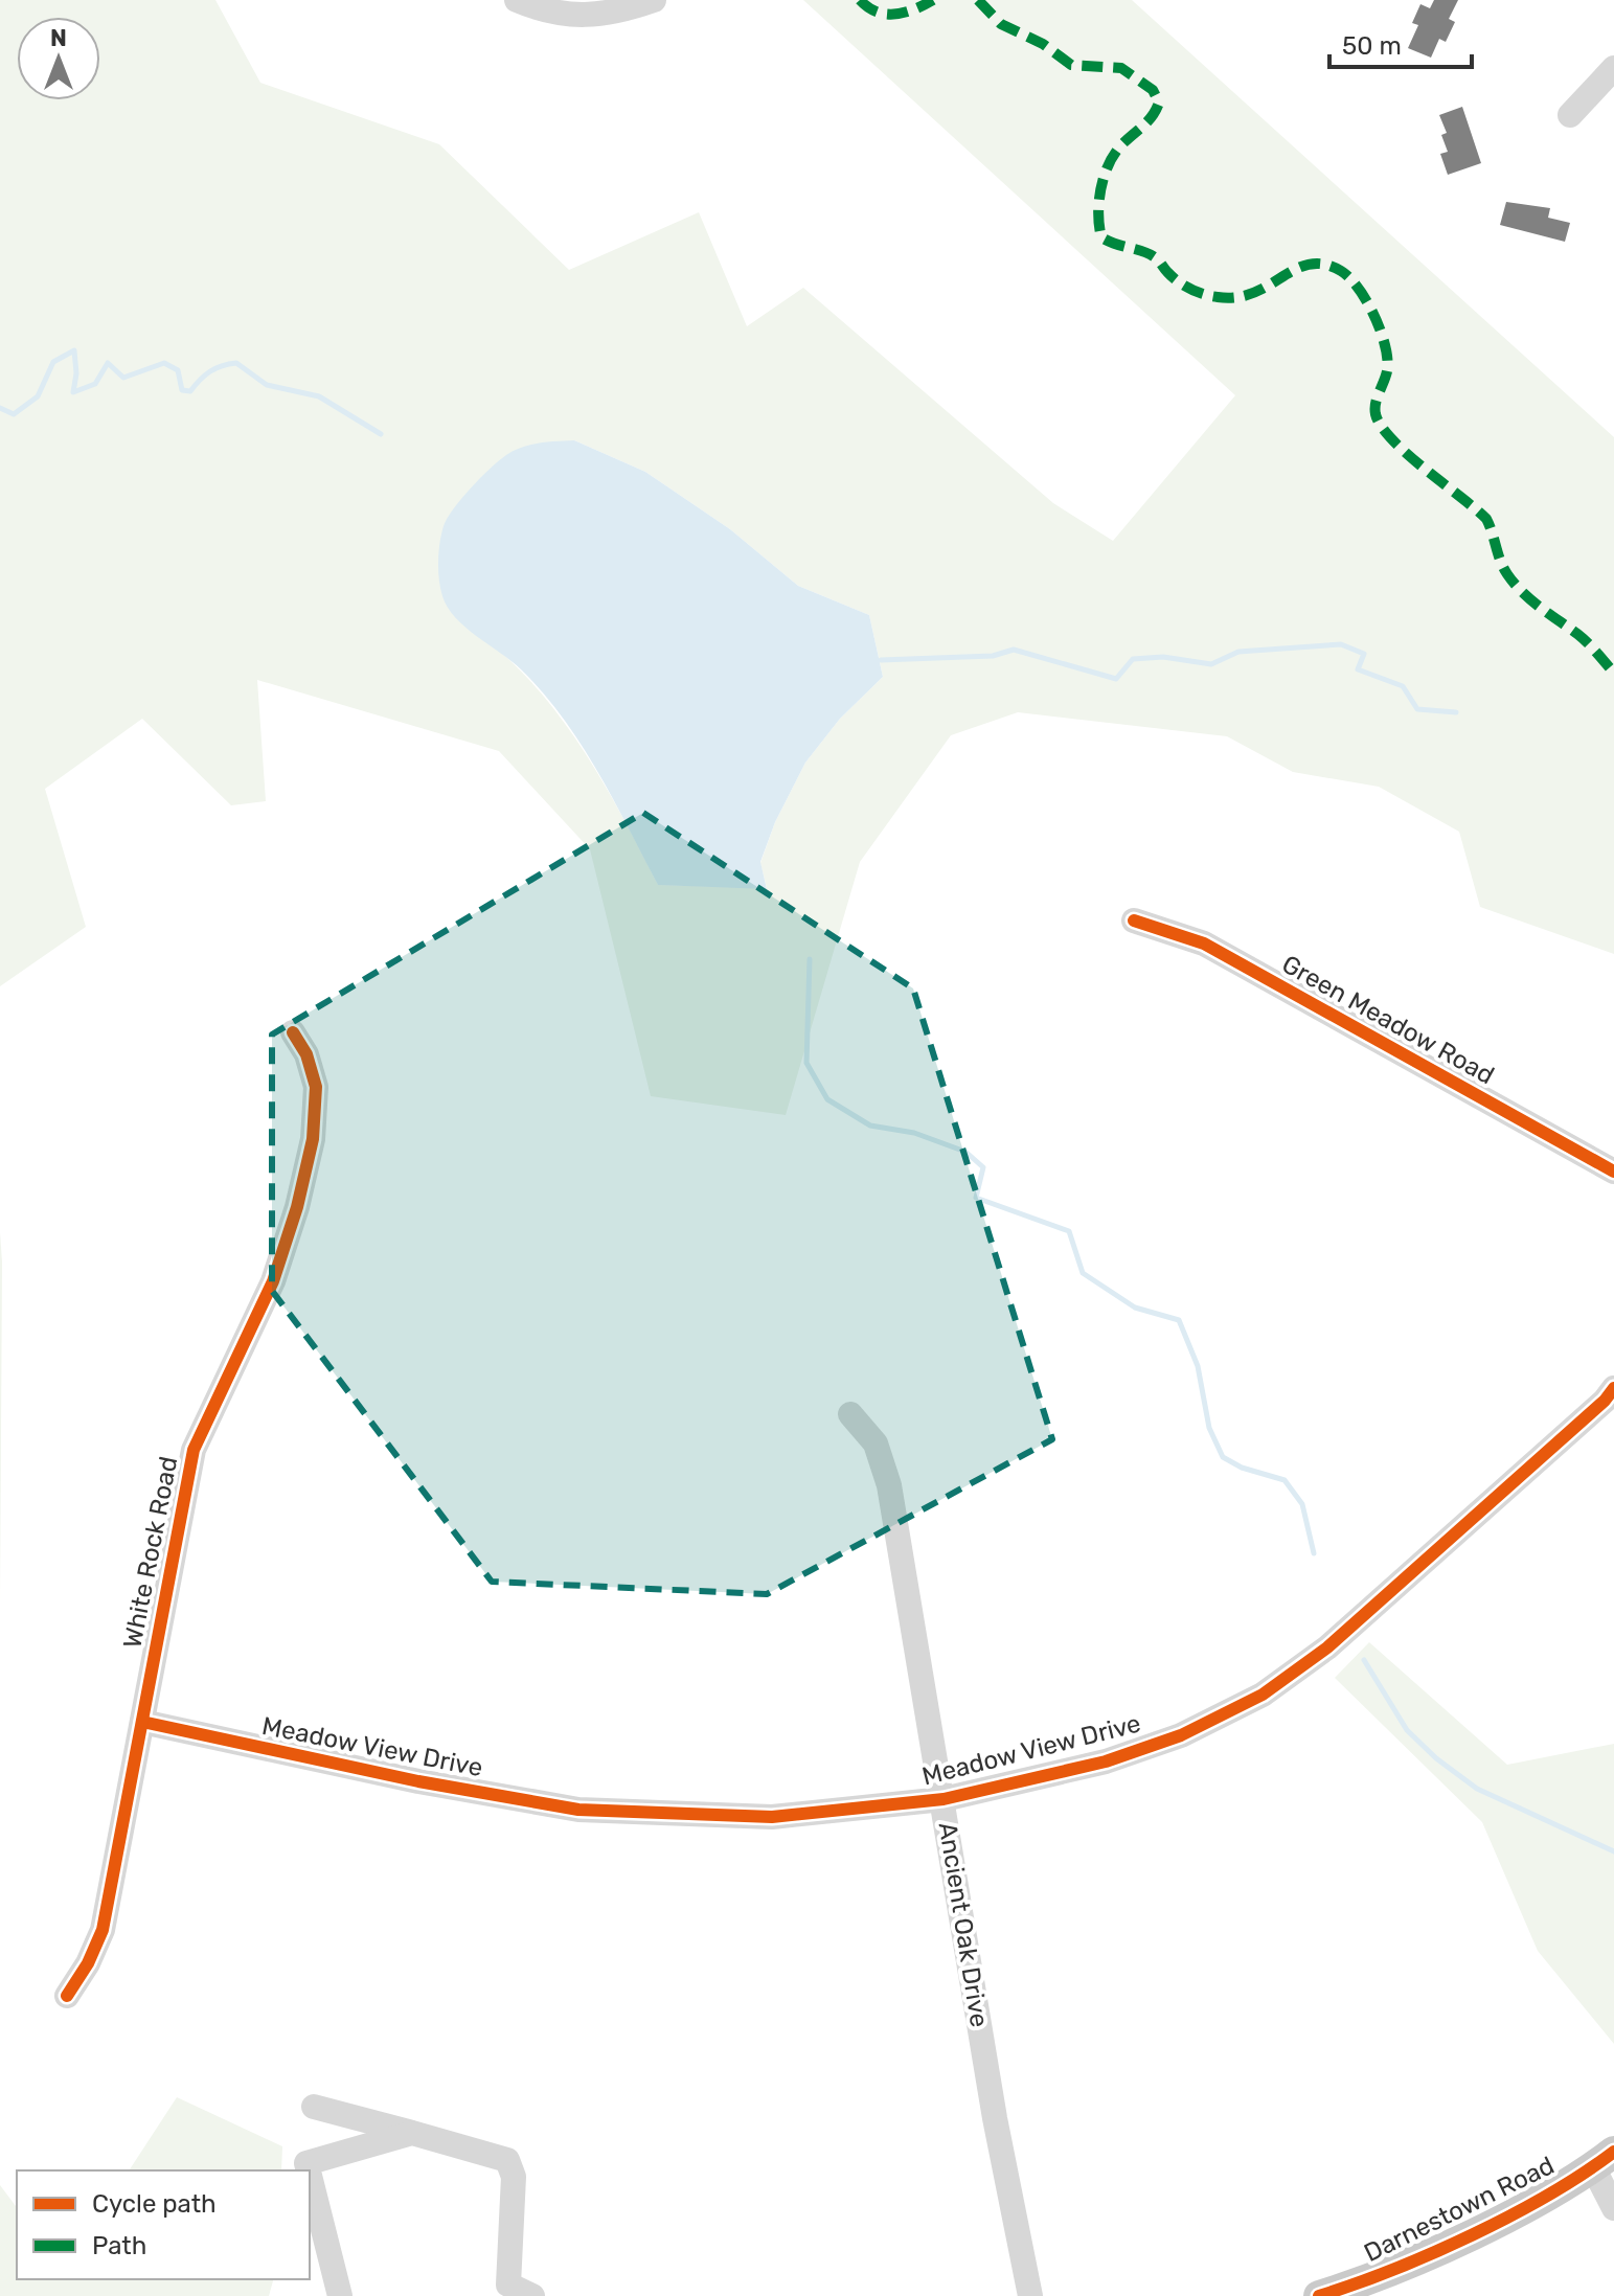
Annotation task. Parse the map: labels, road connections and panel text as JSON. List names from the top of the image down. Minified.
{"streets":{"main road":["Darnestown Road"],"street":["Green Meadow Road","White Rock Road","Meadow View Drive","Ancient Oak Drive"]},"crossings":[["White Rock Road","Meadow View Drive"],["Meadow View Drive","Ancient Oak Drive"]],"legend":["Cycle path","Path"],"scale_bar":"50 m","north":"top"}
